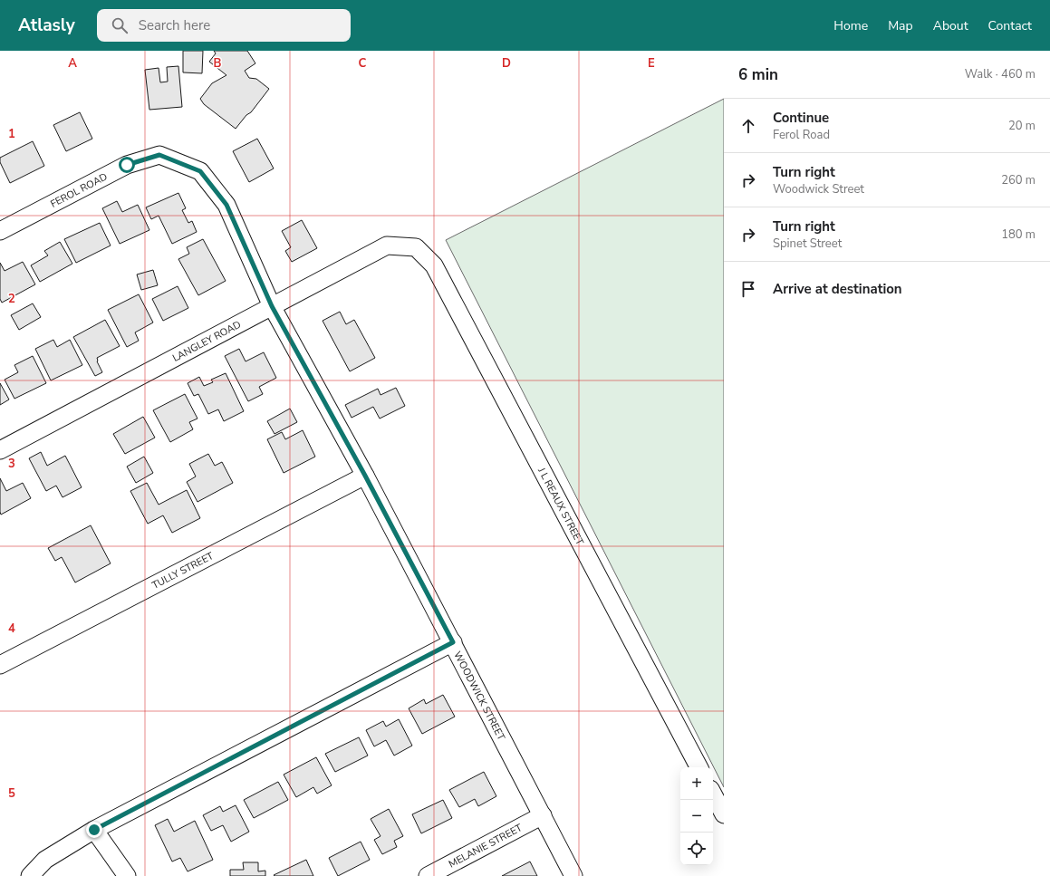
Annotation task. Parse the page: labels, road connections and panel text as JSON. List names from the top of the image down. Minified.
{"streets":{"street":["FEROL ROAD","LANGLEY ROAD","J L REAUX STREET","TULLY STREET","WOODWICK STREET","MELANIE STREET"]},"crossings":[["FEROL ROAD","WOODWICK STREET"],["LANGLEY ROAD","J L REAUX STREET"],["LANGLEY ROAD","WOODWICK STREET"],["TULLY STREET","WOODWICK STREET"],["WOODWICK STREET","MELANIE STREET"]],"page":{"header":"Atlasly","search":"Search here","nav":["Home","Map","About","Contact"],"heading":["6 min","Walk · 460 m"],"list":[["Continue","Ferol Road","20 m"],["Turn right","Woodwick Street","260 m"],["Turn right","Spinet Street","180 m"],"Arrive at destination"],"map_buttons":["+","−"]},"grid":{"columns":["A","B","C","D","E"],"rows":["1","2","3","4","5"]}}
